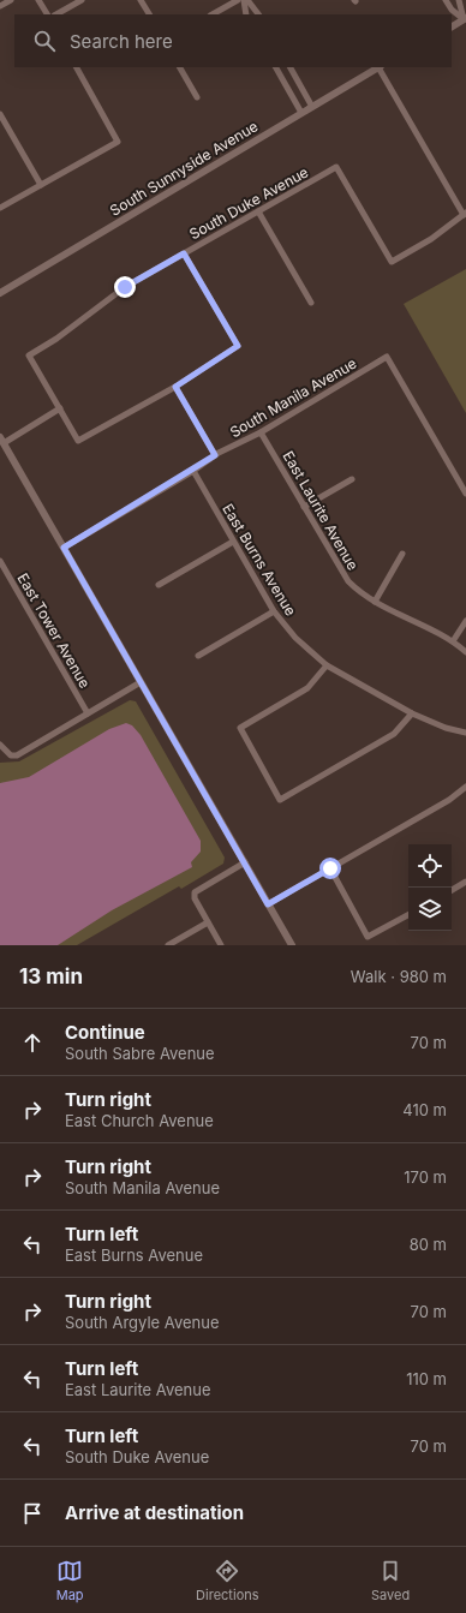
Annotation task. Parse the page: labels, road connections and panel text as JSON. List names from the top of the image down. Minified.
{"streets":{"street":["South Sunnyside Avenue","South Duke Avenue","South Manila Avenue","East Laurite Avenue","East Burns Avenue","East Tower Avenue"]},"crossings":[["South Manila Avenue","East Laurite Avenue"],["South Manila Avenue","East Burns Avenue"]],"page":{"search":"Search here","heading":["13 min","Walk · 980 m"],"list":[["Continue","South Sabre Avenue","70 m"],["Turn right","East Church Avenue","410 m"],["Turn right","South Manila Avenue","170 m"],["Turn left","East Burns Avenue","80 m"],["Turn right","South Argyle Avenue","70 m"],["Turn left","East Laurite Avenue","110 m"],["Turn left","South Duke Avenue","70 m"],"Arrive at destination"],"nav":["Map","Directions","Saved"]}}
